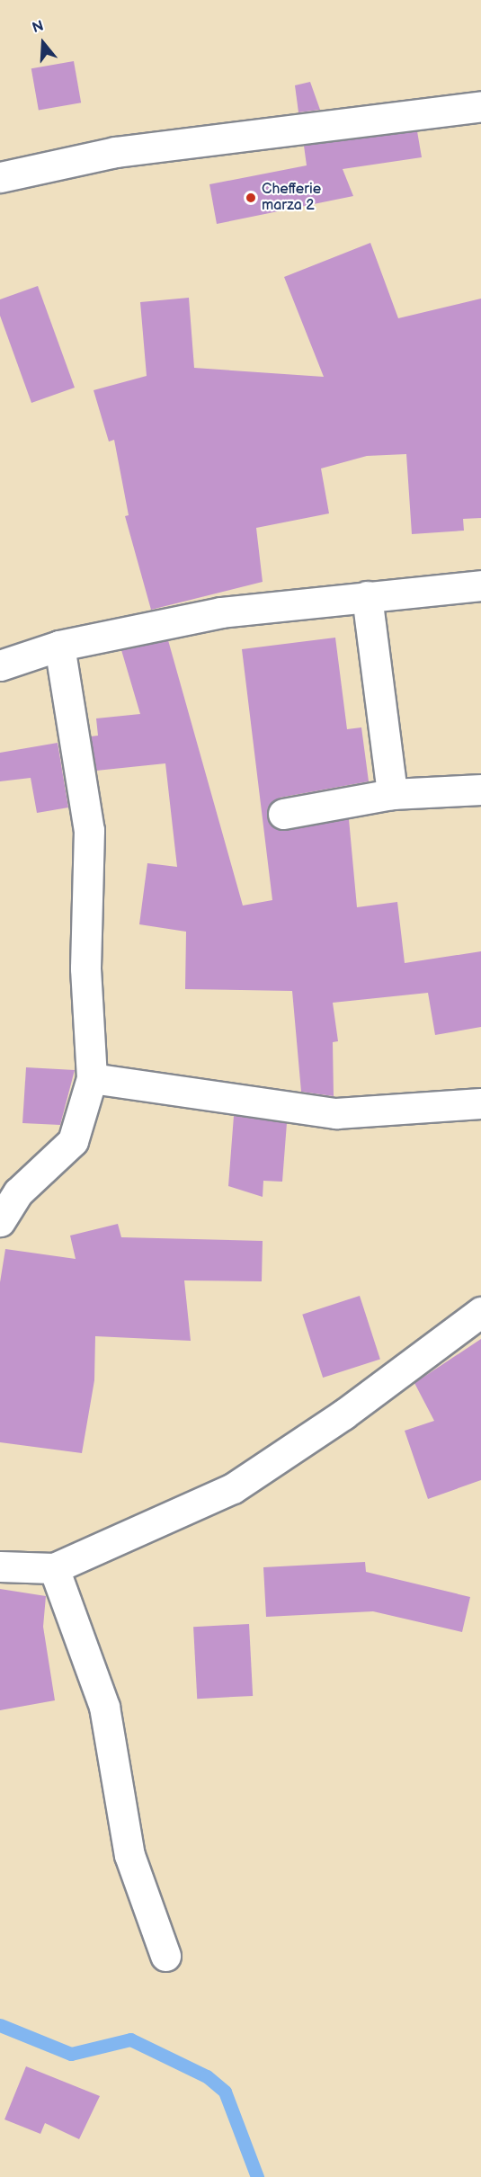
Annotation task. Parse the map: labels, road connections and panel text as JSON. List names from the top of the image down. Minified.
{"places":["Chefferie marza 2"],"north":"top"}
